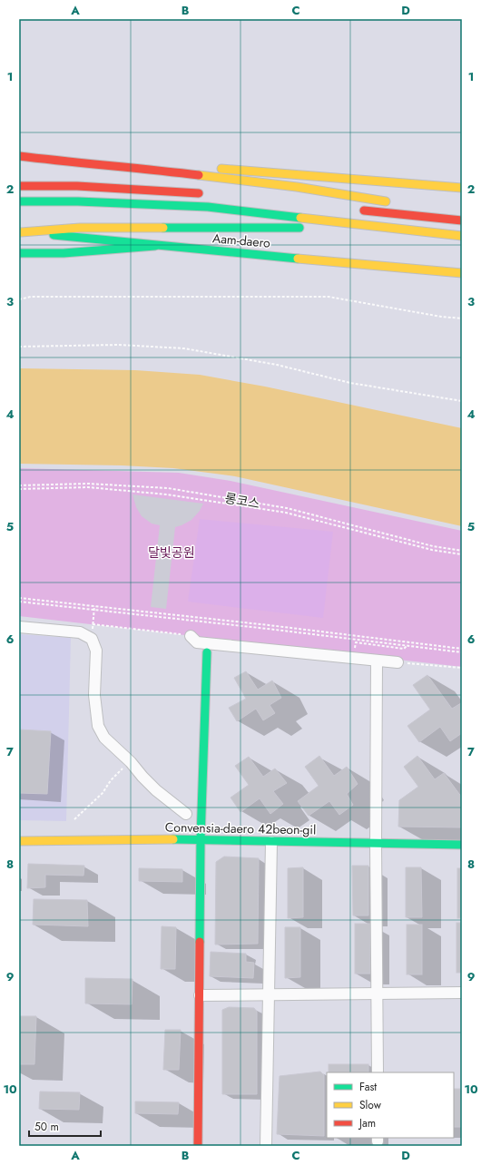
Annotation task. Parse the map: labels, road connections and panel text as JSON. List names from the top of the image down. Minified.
{"streets":{"main road":["Aam-daero","Convensia-daero 42beon-gil"],"path":["롱코스"]},"parks":["달빛공원"],"legend":["Fast","Slow","Jam"],"scale_bar":"50 m","grid":{"columns":["A","B","C","D"],"rows":["1","2","3","4","5","6","7","8","9","10"]}}
